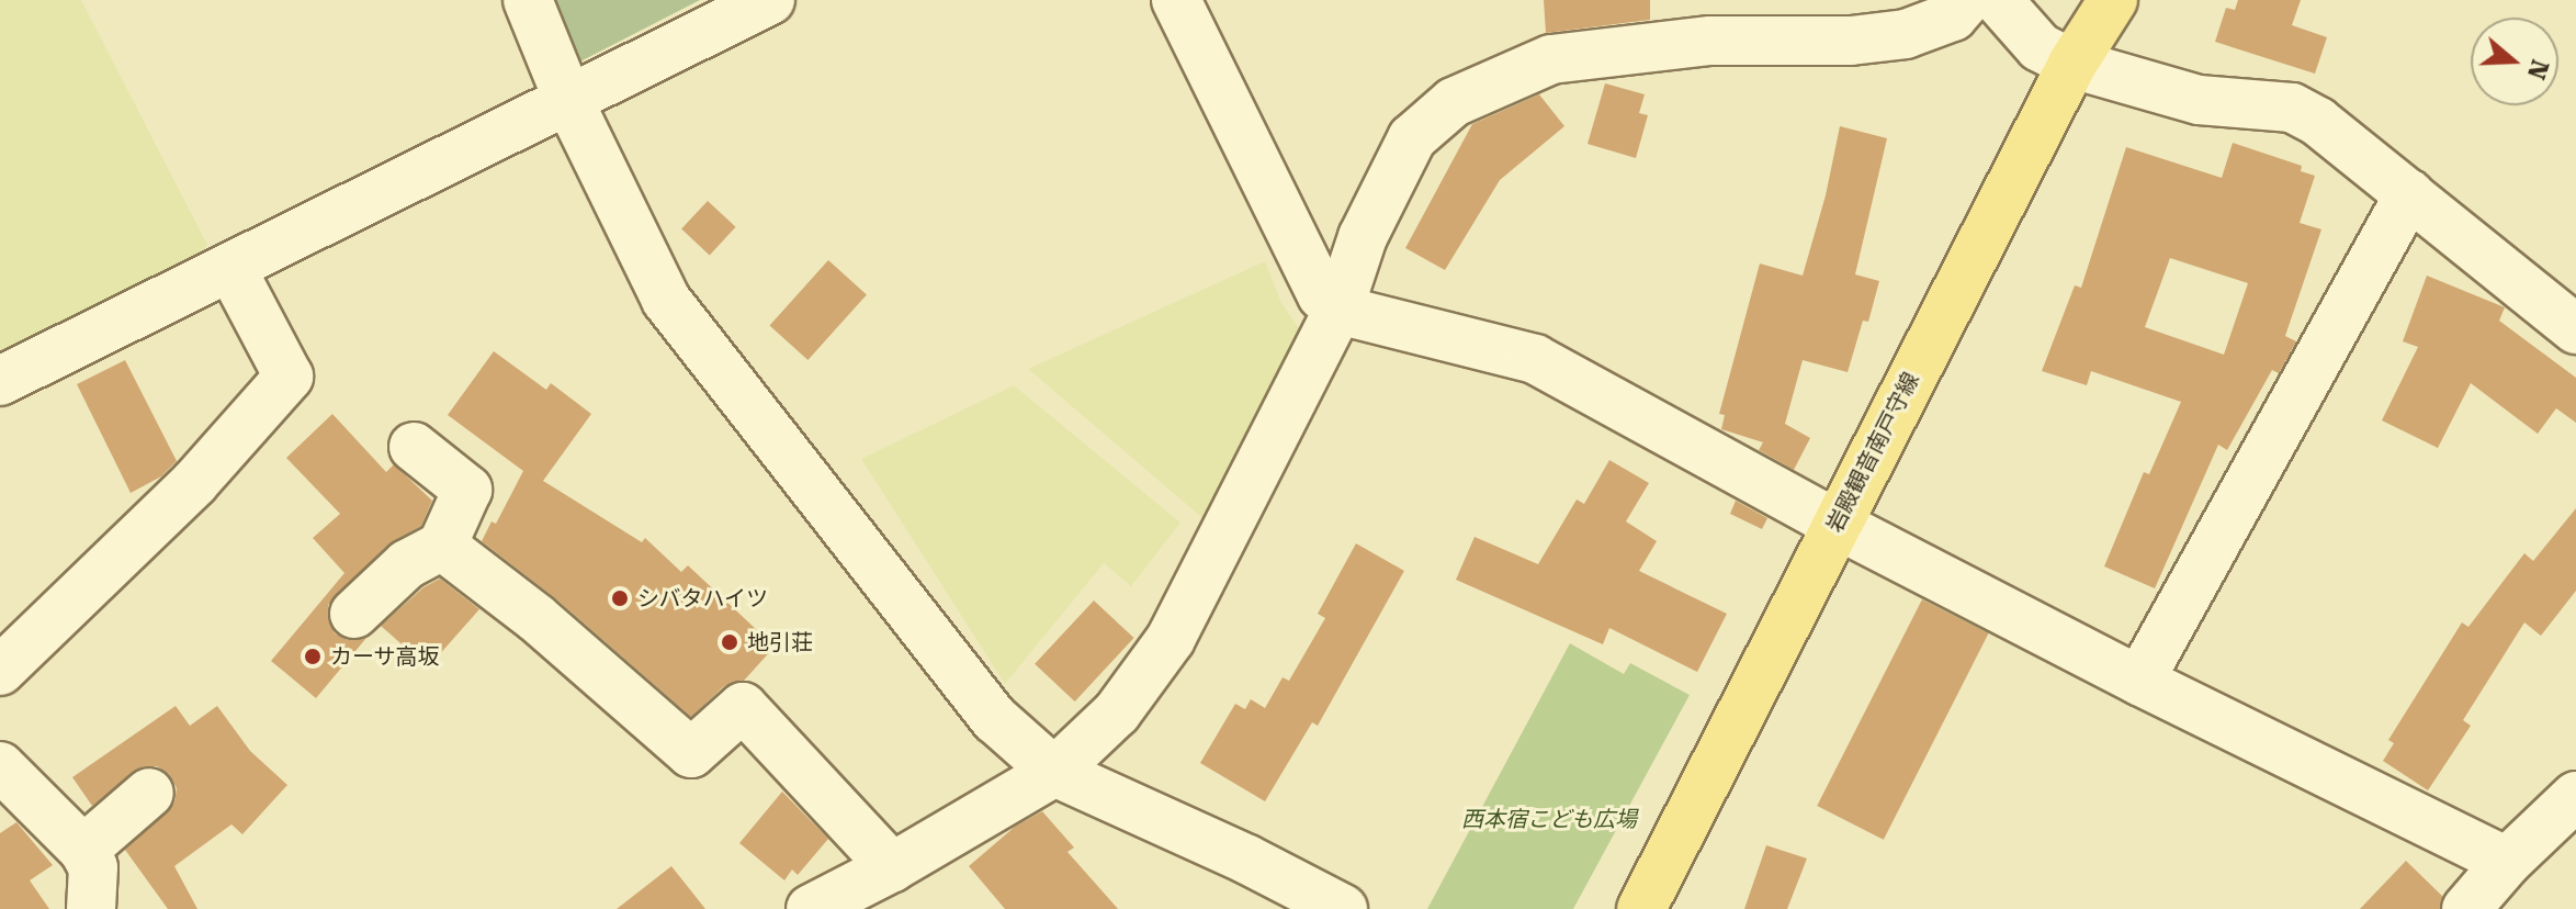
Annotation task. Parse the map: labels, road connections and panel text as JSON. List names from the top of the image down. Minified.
{"streets":{"main road":["岩殿観音南戸守線"]},"parks":["西本宿こども広場"],"places":["シバタハイツ","地引荘","カーサ高坂"],"north":"right"}
